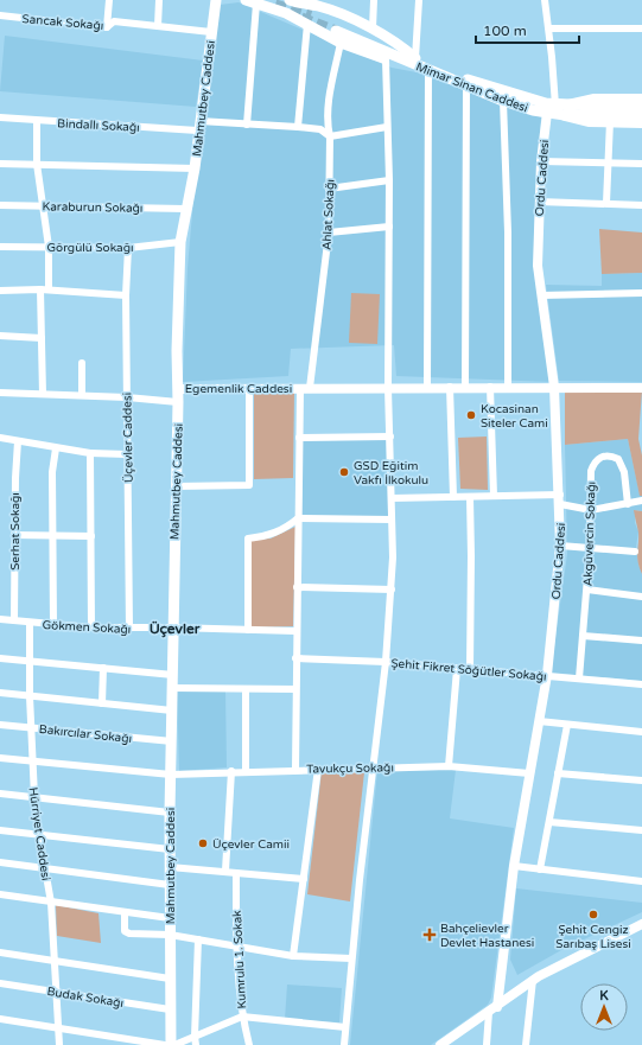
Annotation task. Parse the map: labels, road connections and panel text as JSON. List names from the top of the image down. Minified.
{"streets":{"main road":["Mimar Sinan Caddesi","Mahmutbey Caddesi"],"street":["Sancak Sokağı","Bindallı Sokağı","Ordu Caddesi","Karaburun Sokağı","Ahlat Sokağı","Görgülü Sokağı","Egemenlik Caddesi","Üçevler Caddesi","Serhat Sokağı","Akgüvercin Sokağı","Gökmen Sokağı","Şehit Fikret Söğütler Sokağı","Bakırcılar Sokağı","Tavukçu Sokağı","Hürriyet Caddesi","Kumrulu 1. Sokak","Budak Sokağı"]},"crossings":[["Sancak Sokağı","Mahmutbey Caddesi"],["Mimar Sinan Caddesi","Ordu Caddesi"],["Mahmutbey Caddesi","Bindallı Sokağı"],["Mahmutbey Caddesi","Karaburun Sokağı"],["Mahmutbey Caddesi","Görgülü Sokağı"],["Mahmutbey Caddesi","Egemenlik Caddesi"],["Mahmutbey Caddesi","Gökmen Sokağı"],["Mahmutbey Caddesi","Bakırcılar Sokağı"],["Mahmutbey Caddesi","Tavukçu Sokağı"],["Mahmutbey Caddesi","Budak Sokağı"],["Bindallı Sokağı","Ahlat Sokağı"],["Ordu Caddesi","Egemenlik Caddesi"],["Ordu Caddesi","Şehit Fikret Söğütler Sokağı"],["Ordu Caddesi","Tavukçu Sokağı"],["Ahlat Sokağı","Egemenlik Caddesi"],["Görgülü Sokağı","Üçevler Caddesi"],["Üçevler Caddesi","Gökmen Sokağı"],["Serhat Sokağı","Gökmen Sokağı"],["Akgüvercin Sokağı","Şehit Fikret Söğütler Sokağı"],["Gökmen Sokağı","Hürriyet Caddesi"],["Bakırcılar Sokağı","Hürriyet Caddesi"],["Tavukçu Sokağı","Hürriyet Caddesi"],["Hürriyet Caddesi","Budak Sokağı"]],"districts":["Üçevler"],"places":{"other":["Kocasinan Siteler Cami","GSD Eğitim Vakfı İlkokulu","Üçevler Camii","Şehit Cengiz Sarıbaş Lisesi"],"health":["Bahçelievler Devlet Hastanesi"]},"scale_bar":"100 m","north":"top"}
